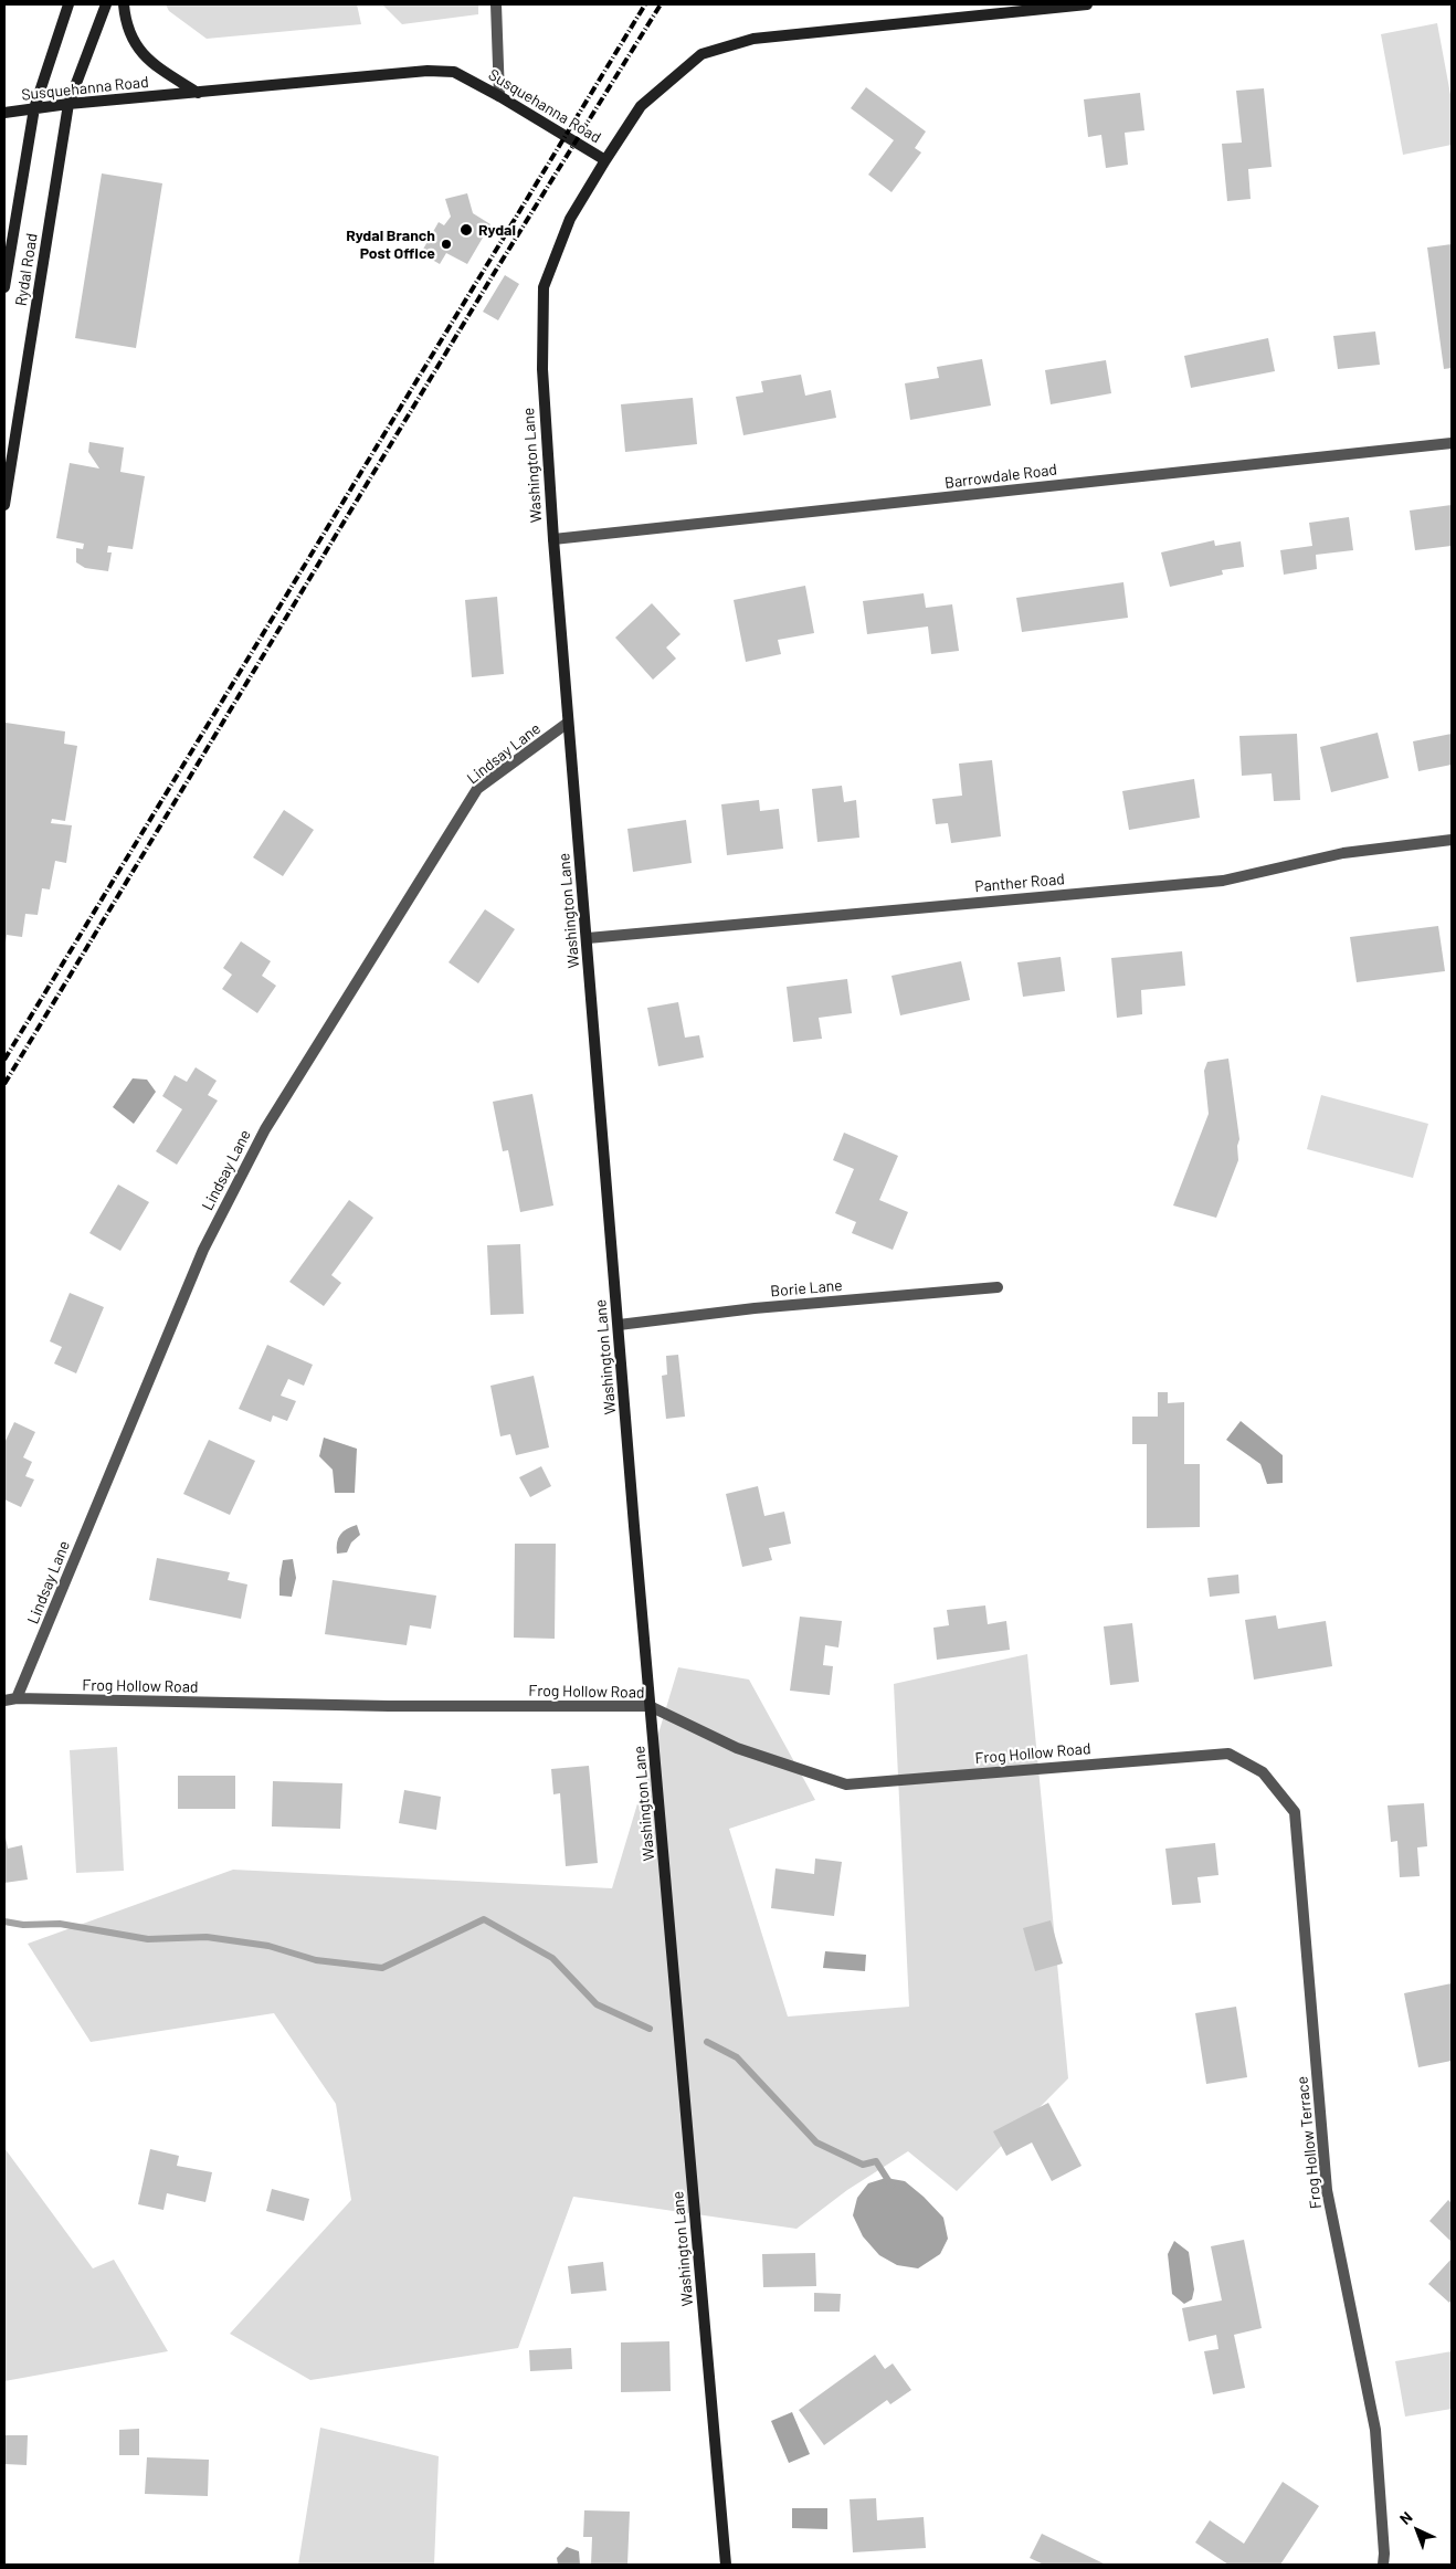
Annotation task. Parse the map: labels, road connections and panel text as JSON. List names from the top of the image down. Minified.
{"streets":{"main road":["Susquehanna Road","Rydal Road","Washington Lane"],"street":["Barrowdale Road","Lindsay Lane","Panther Road","Borie Lane","Frog Hollow Road","Frog Hollow Terrace"]},"crossings":[["Susquehanna Road","Rydal Road"],["Susquehanna Road","Washington Lane"],["Washington Lane","Barrowdale Road"],["Washington Lane","Lindsay Lane"],["Washington Lane","Panther Road"],["Washington Lane","Borie Lane"],["Washington Lane","Frog Hollow Road"],["Lindsay Lane","Frog Hollow Road"],["Frog Hollow Road","Frog Hollow Terrace"]],"places":["Rydal","Rydal Branch Post Office"],"north":"top left"}
